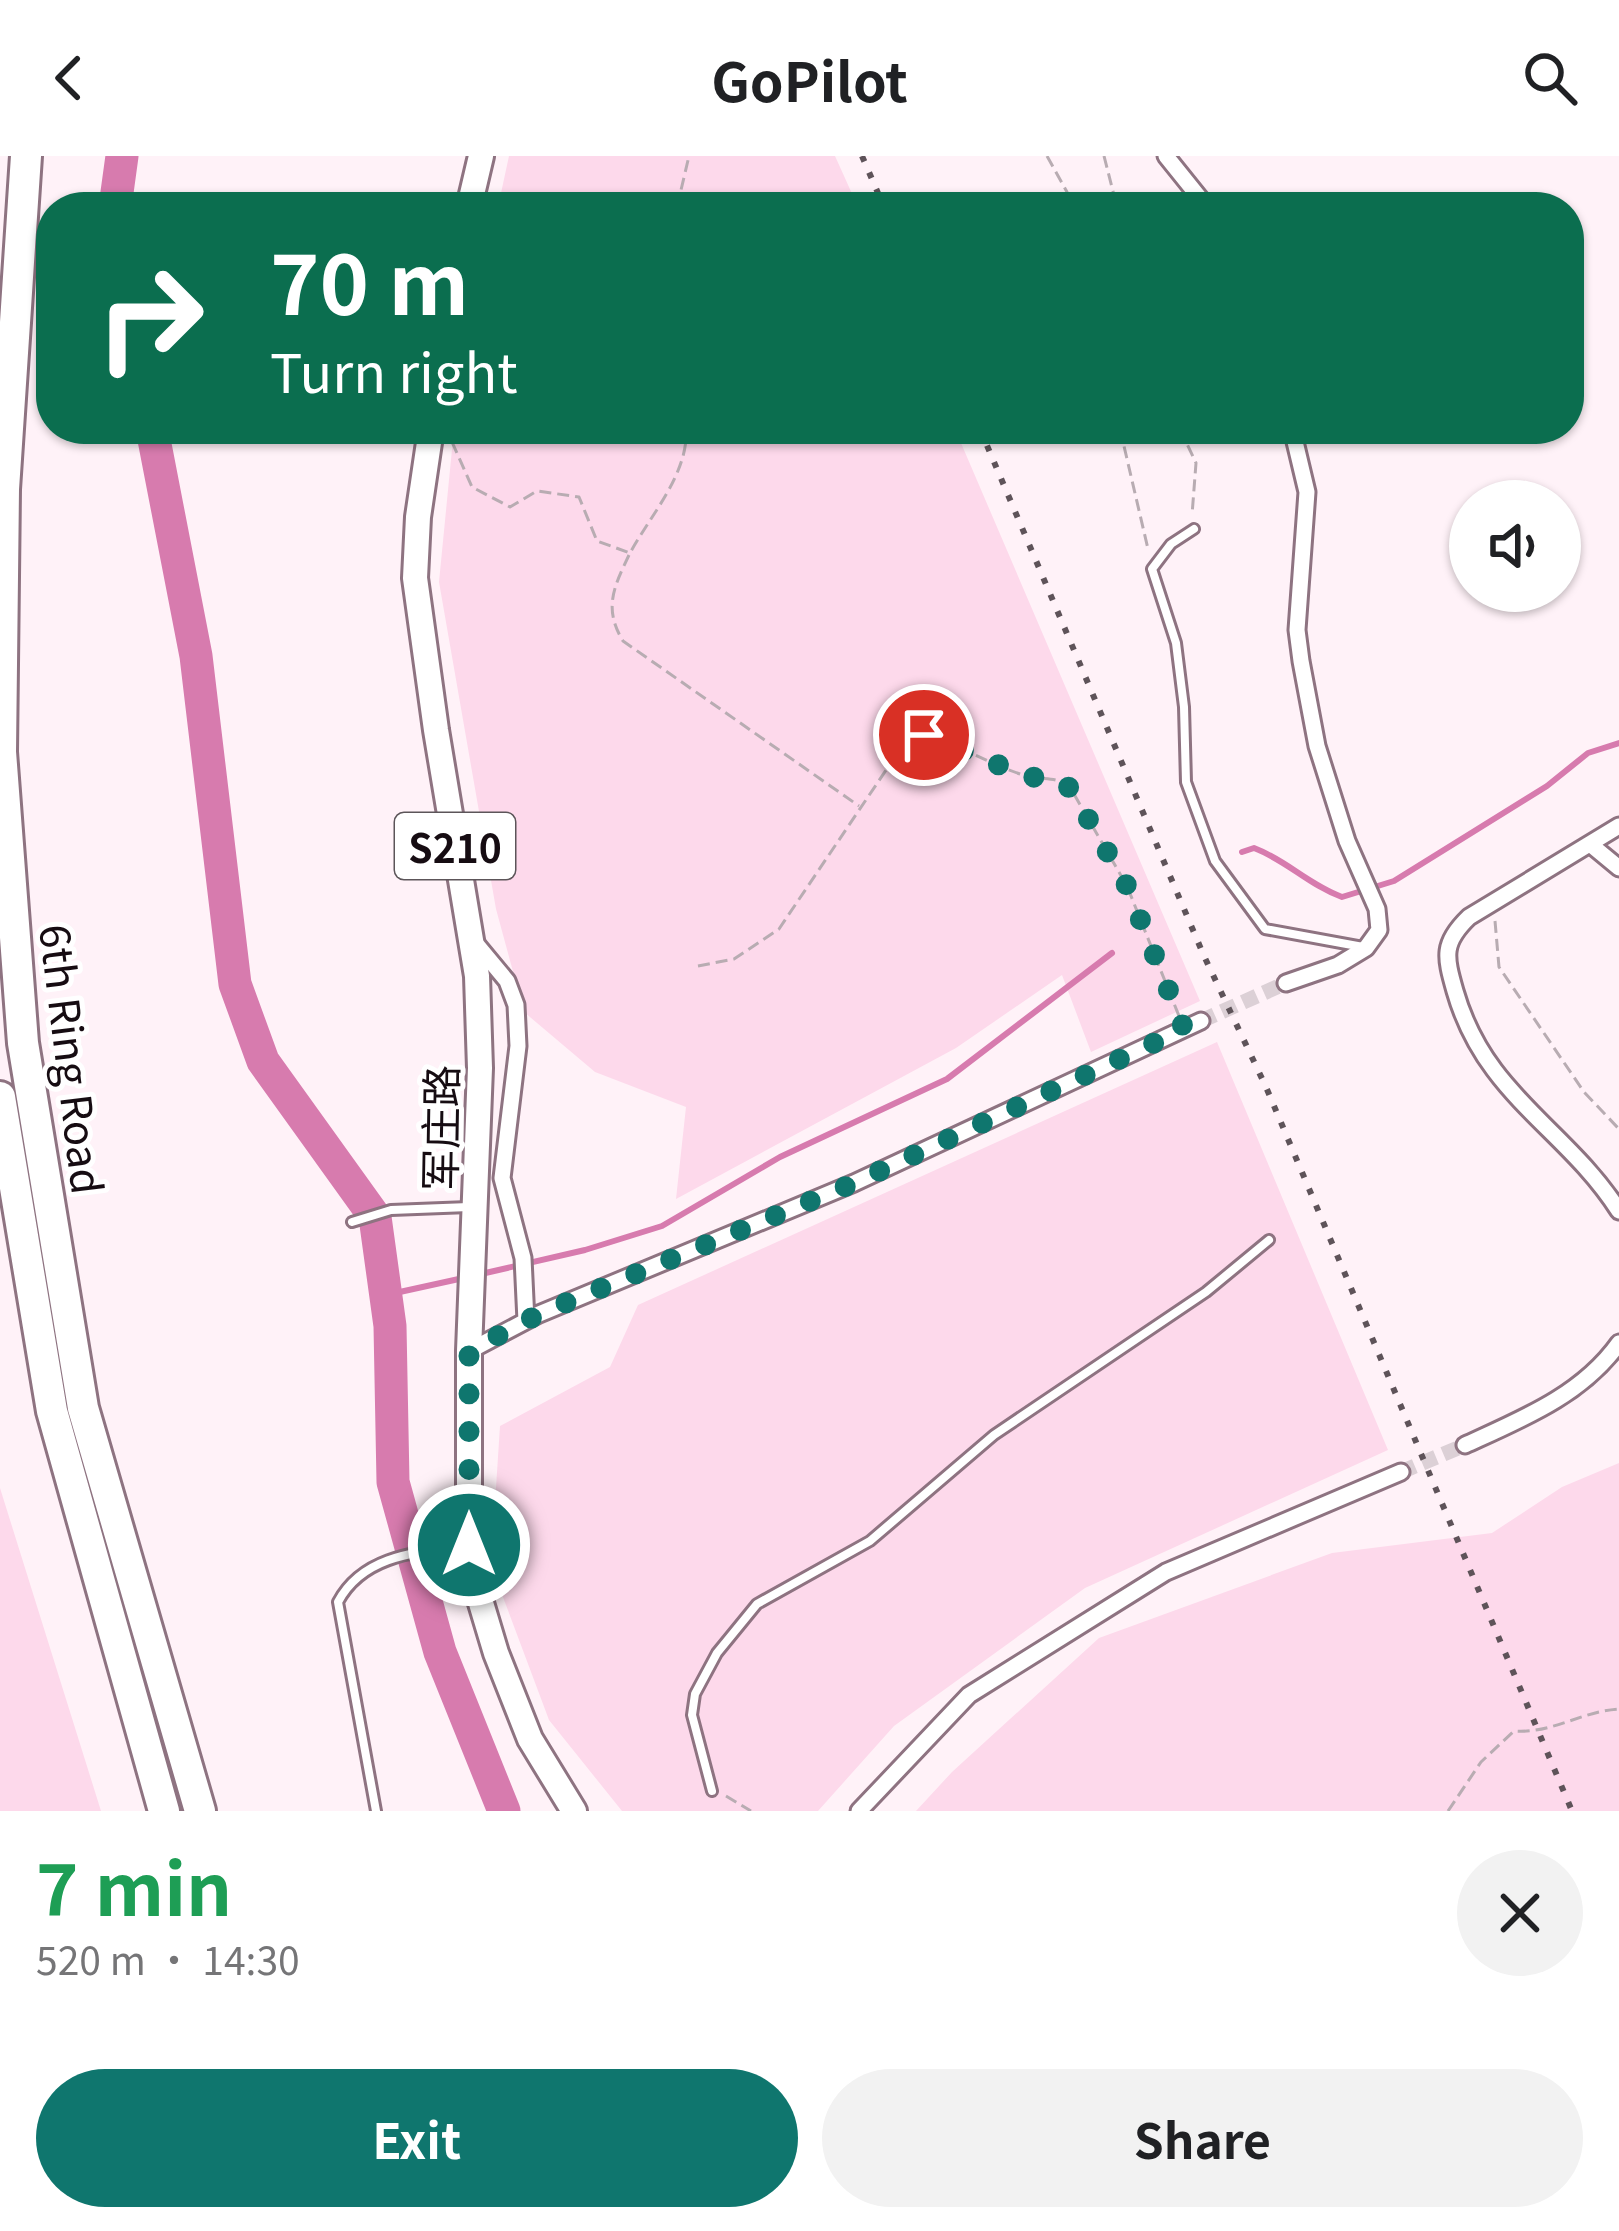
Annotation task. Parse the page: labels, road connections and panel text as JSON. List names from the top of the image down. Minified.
{"streets":{"highway":["6th Ring Road"],"main road":["S210","军庄路"]},"page":{"header":"GoPilot","turn":["70 m","Turn right"],"heading":["7 min","520 m · 14:30"],"buttons":["Exit","Share"]}}
